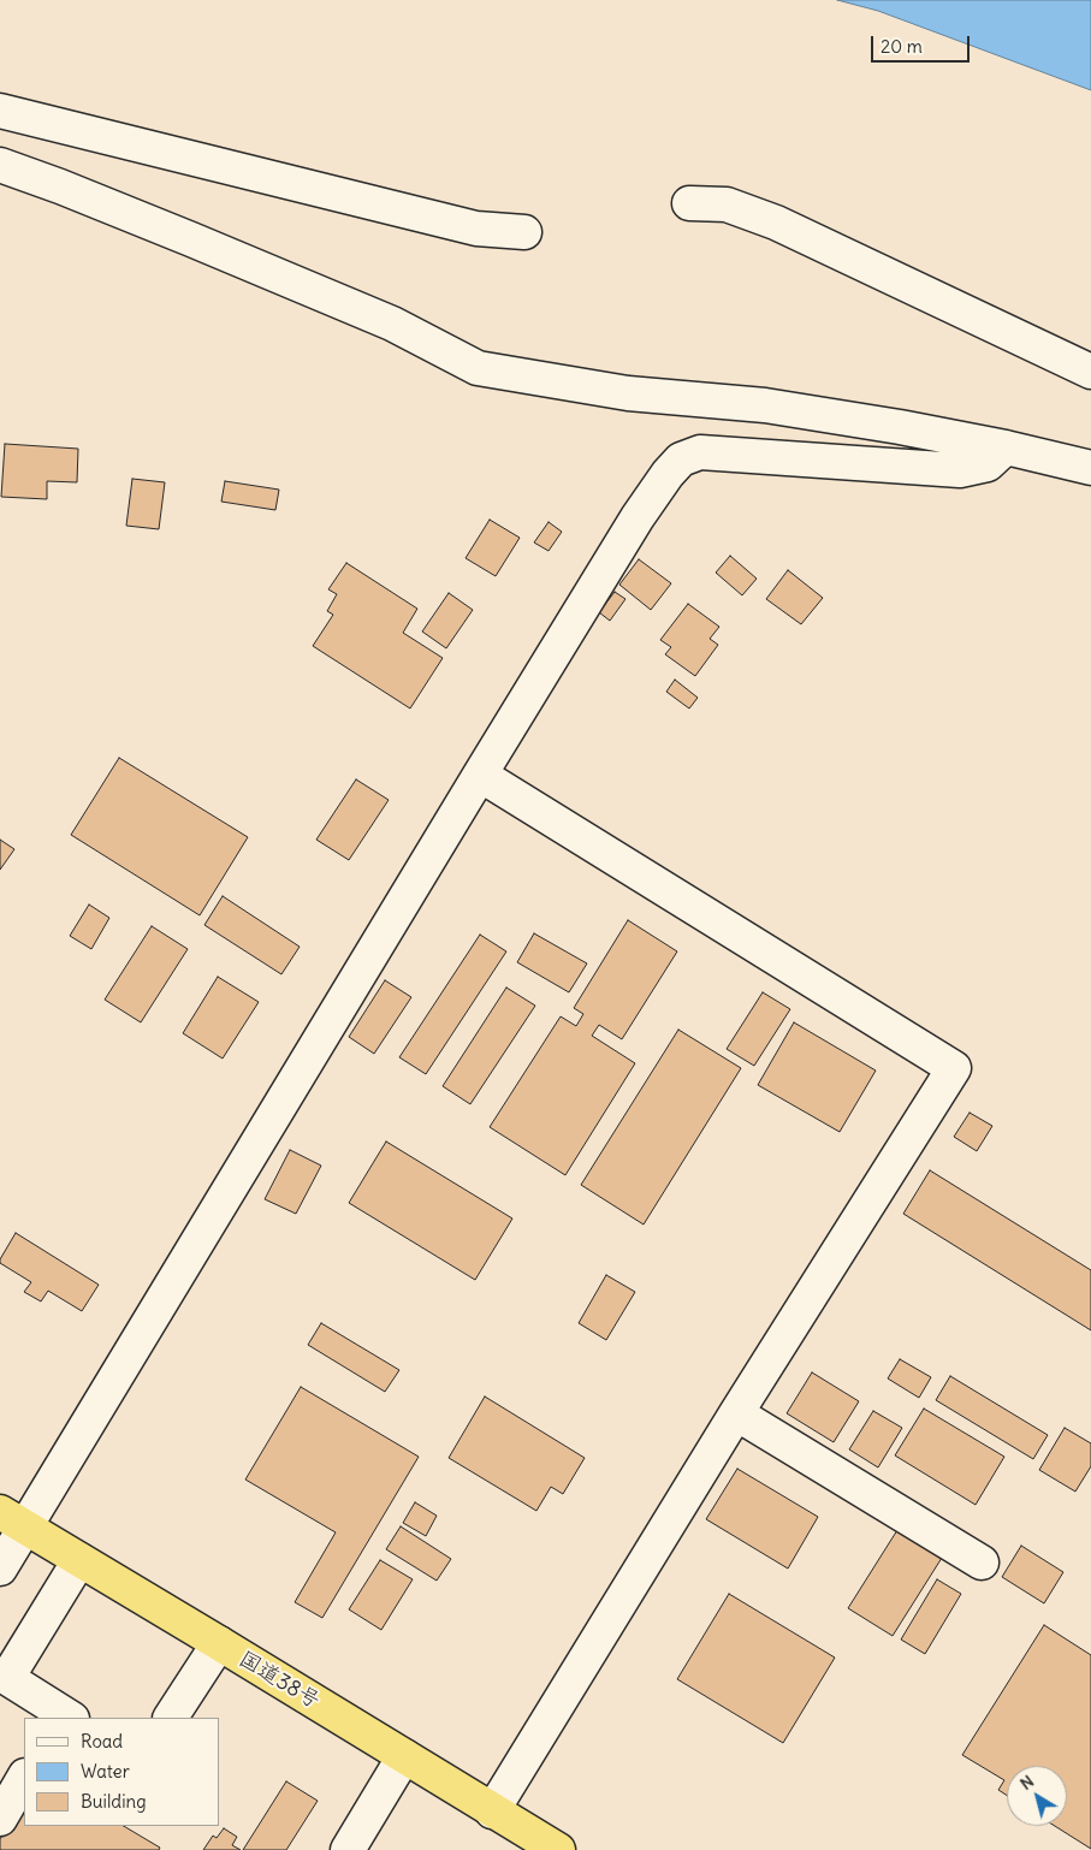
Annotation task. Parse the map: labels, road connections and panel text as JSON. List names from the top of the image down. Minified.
{"streets":{"highway":["国道38号"]},"legend":["Road","Water","Building"],"scale_bar":"20 m","north":"top left"}
